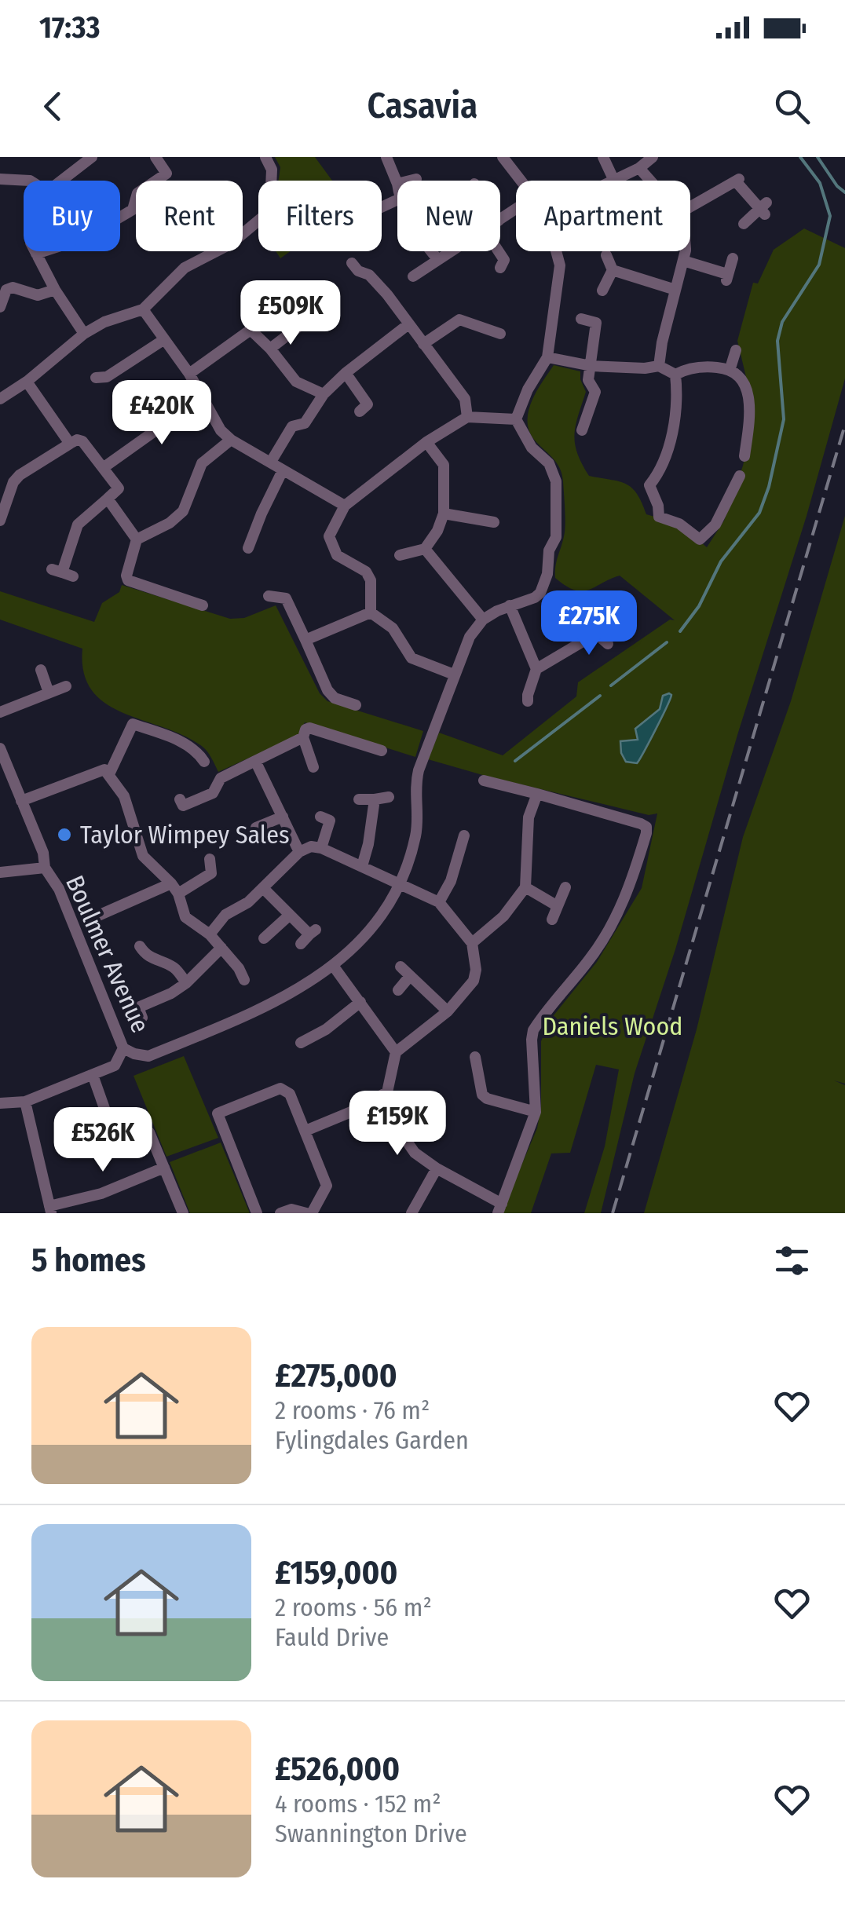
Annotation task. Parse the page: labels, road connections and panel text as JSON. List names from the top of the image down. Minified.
{"streets":{"street":["Boulmer Avenue"]},"parks":["Daniels Wood"],"places":["Taylor Wimpey Sales"],"page":{"status":"17:33","header":"Casavia","chip":["Buy","Rent","Filters","New","Apartment"],"price":["£509K","£420K","£275K","£159K","£526K"],"heading":"5 homes","list":[{"name":"£275,000","note":"2 rooms · 76 m² · Fylingdales Garden"},{"name":"£159,000","note":"2 rooms · 56 m² · Fauld Drive"},{"name":"£526,000","note":"4 rooms · 152 m² · Swannington Drive"}]}}
